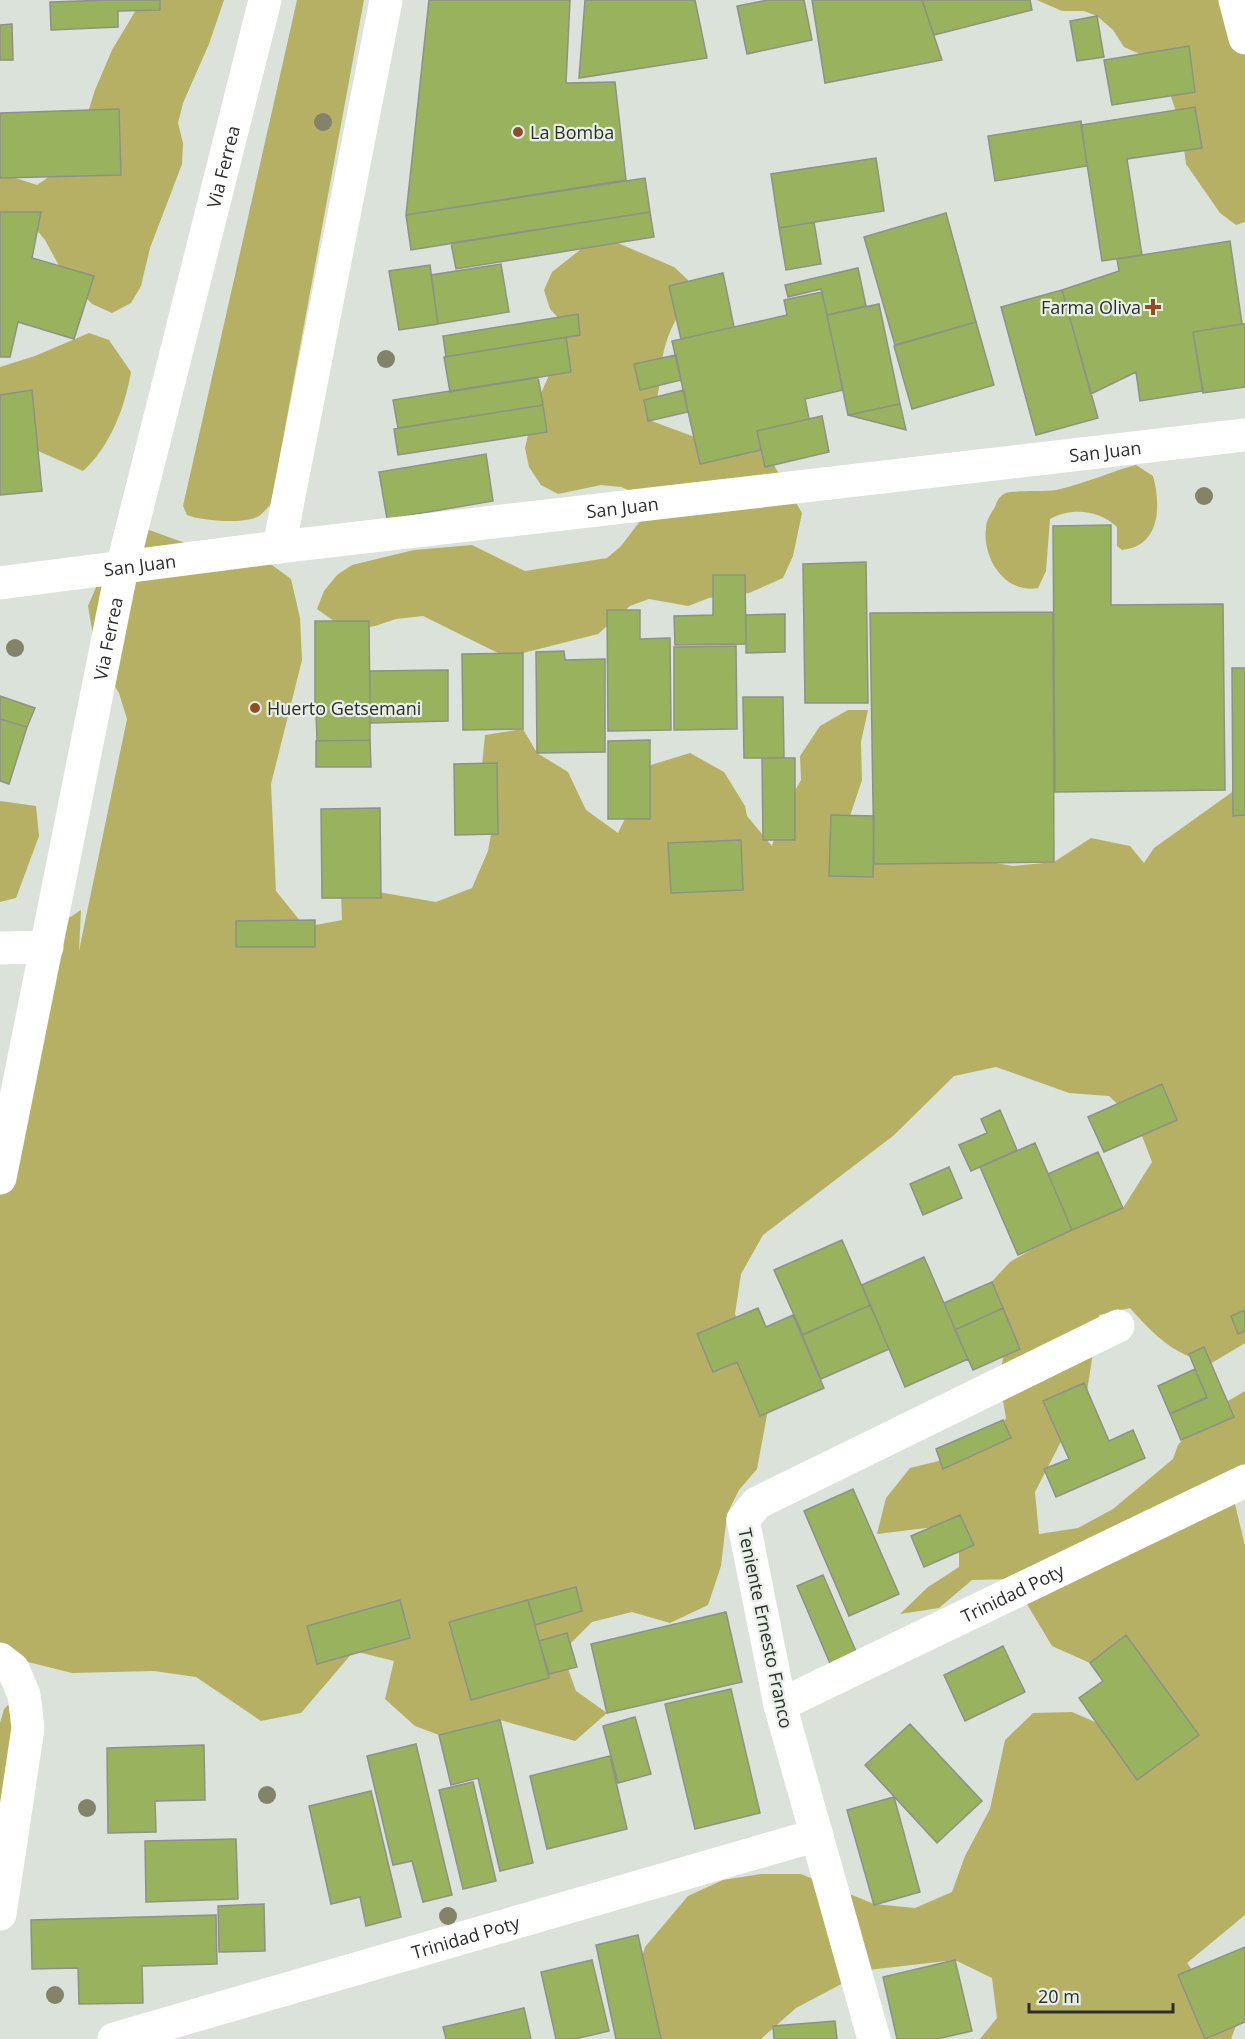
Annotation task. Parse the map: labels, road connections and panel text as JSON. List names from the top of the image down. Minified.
{"streets":{"street":["Via Ferrea","San Juan","Trinidad Poty","Teniente Ernesto Franco"]},"crossings":[["Via Ferrea","San Juan"],["Trinidad Poty","Teniente Ernesto Franco"]],"places":{"other":["La Bomba","Huerto Getsemani"],"health":["Farma Oliva"]},"scale_bar":"20 m"}
